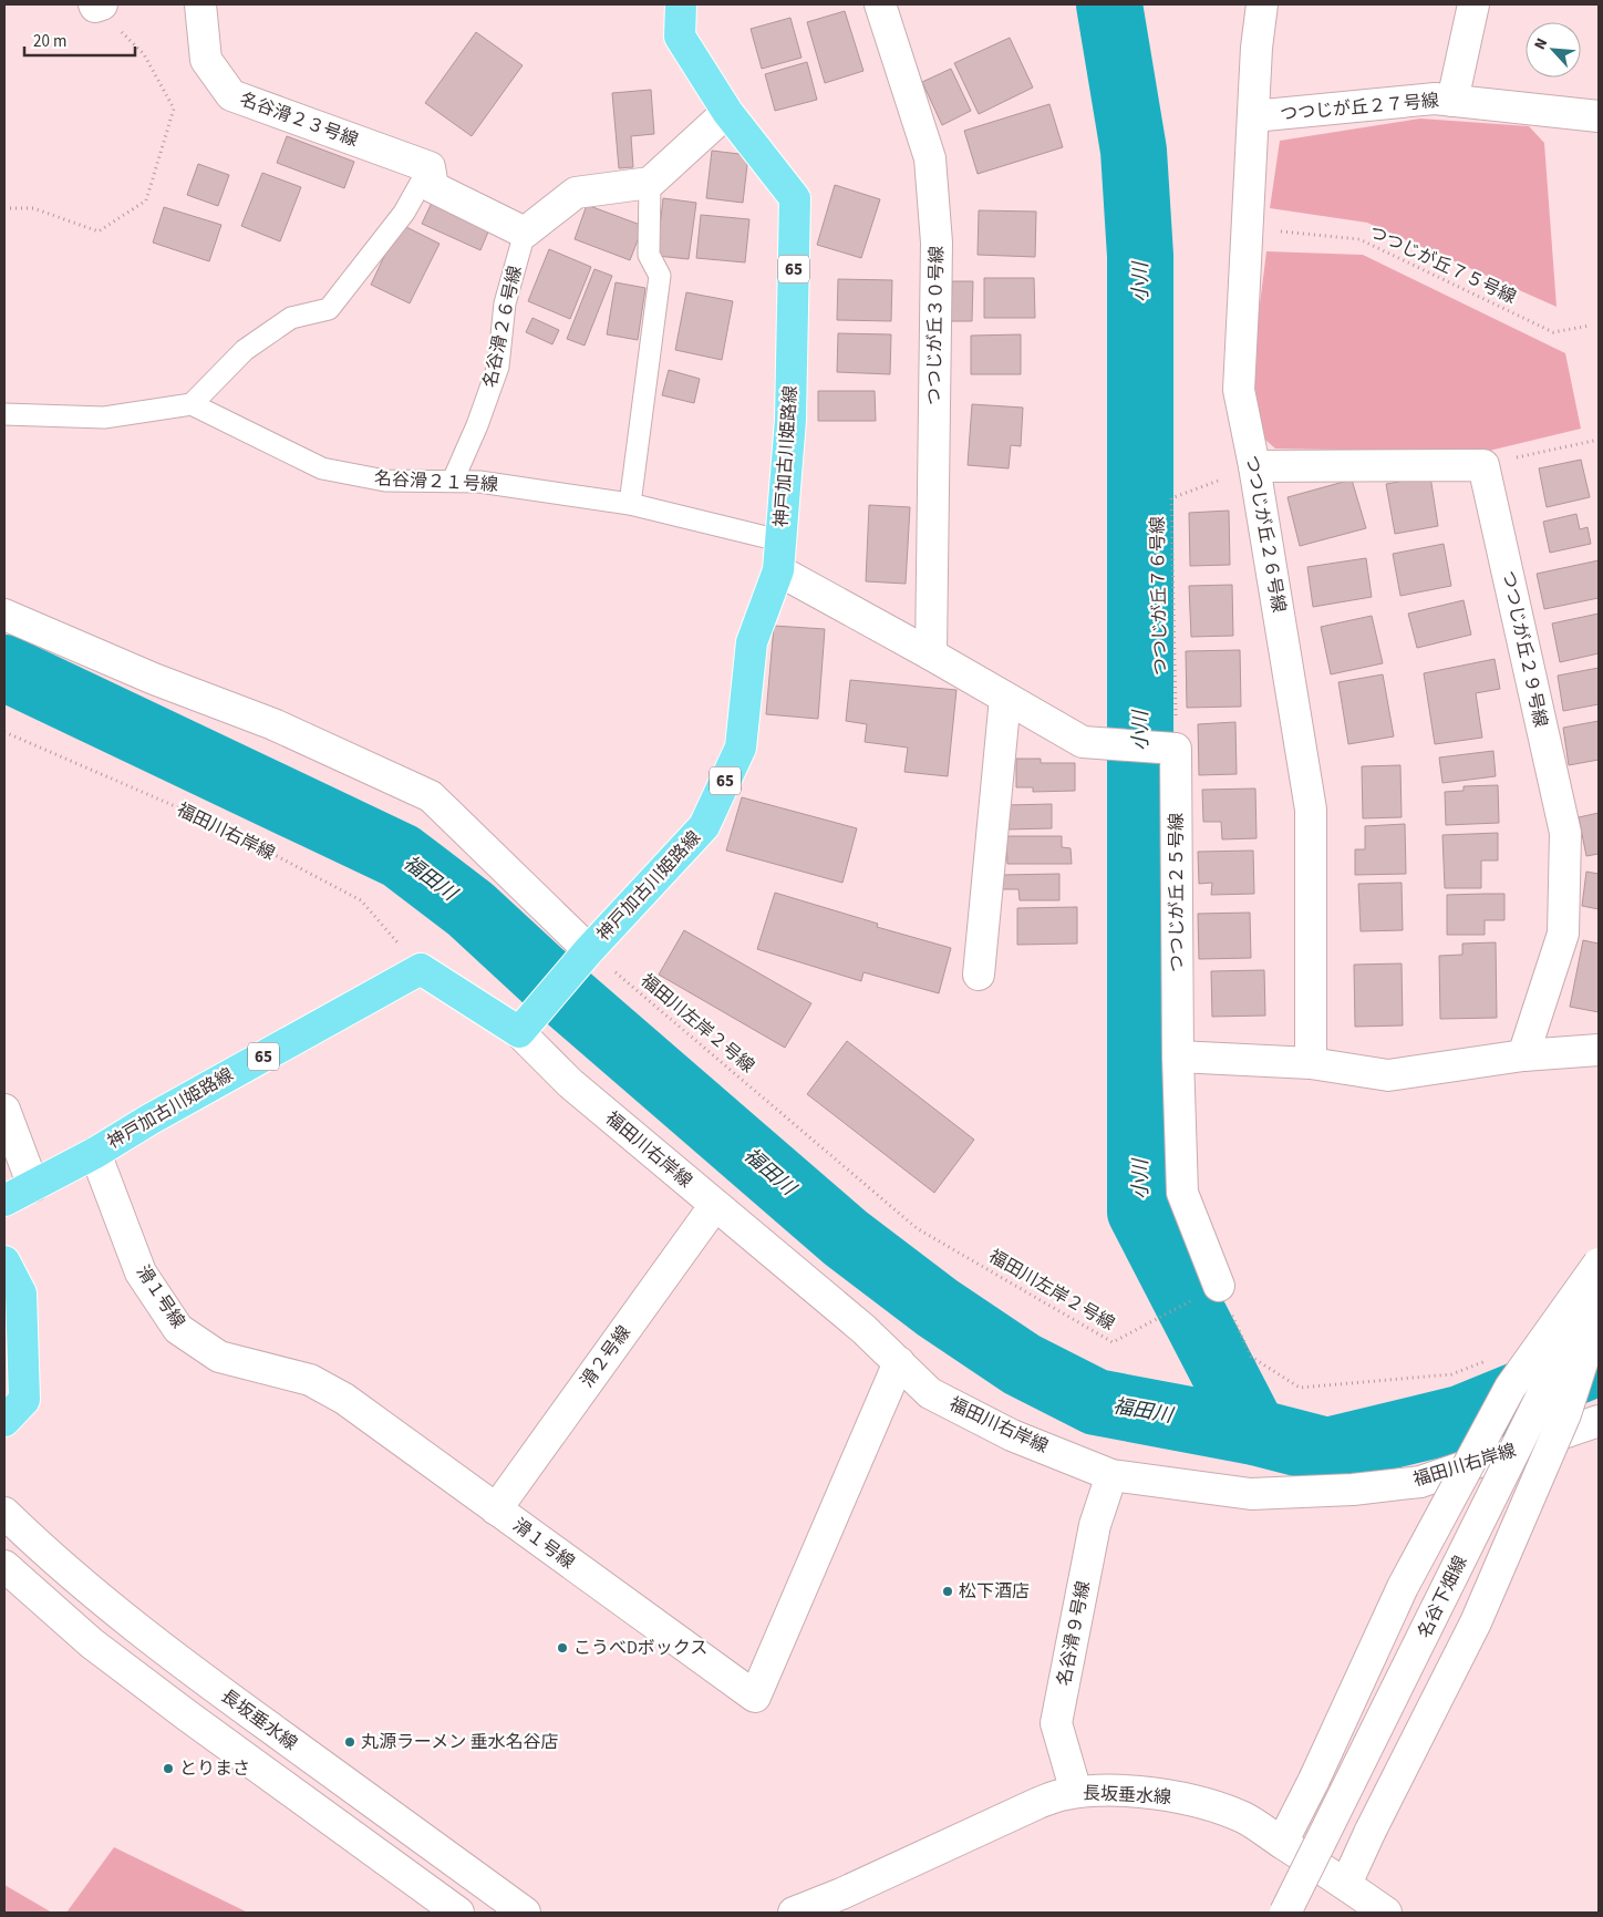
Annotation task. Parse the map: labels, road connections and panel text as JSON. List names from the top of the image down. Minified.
{"streets":{"main road":["65","神戸加古川姫路線"],"street":["つつじが丘２７号線","名谷滑２３号線","つつじが丘３０号線","つつじが丘２６号線","つつじが丘２９号線","福田川右岸線","つつじが丘２５号線","滑１号線","滑２号線","名谷下畑線","名谷滑９号線","長坂垂水線"],"lane":["名谷滑２６号線","名谷滑２１号線"],"path":["つつじが丘７５号線","つつじが丘７６号線","福田川左岸２号線"]},"crossings":[["つつじが丘２７号線","つつじが丘２６号線"],["つつじが丘７５号線","つつじが丘２６号線"],["名谷滑２６号線","名谷滑２１号線"],["神戸加古川姫路線","名谷滑２１号線"],["神戸加古川姫路線","福田川右岸線"],["神戸加古川姫路線","福田川左岸２号線"],["神戸加古川姫路線","滑１号線"],["つつじが丘２６号線","つつじが丘７６号線"],["つつじが丘７６号線","つつじが丘２５号線"],["福田川右岸線","滑１号線"],["福田川右岸線","滑２号線"],["福田川右岸線","名谷滑９号線"],["つつじが丘２５号線","福田川左岸２号線"],["滑１号線","滑２号線"],["名谷滑９号線","長坂垂水線"]],"water":["小川","福田川"],"places":["松下酒店","こうべDボックス","丸源ラーメン 垂水名谷店","とりまさ"],"scale_bar":"20 m","north":"top left"}
